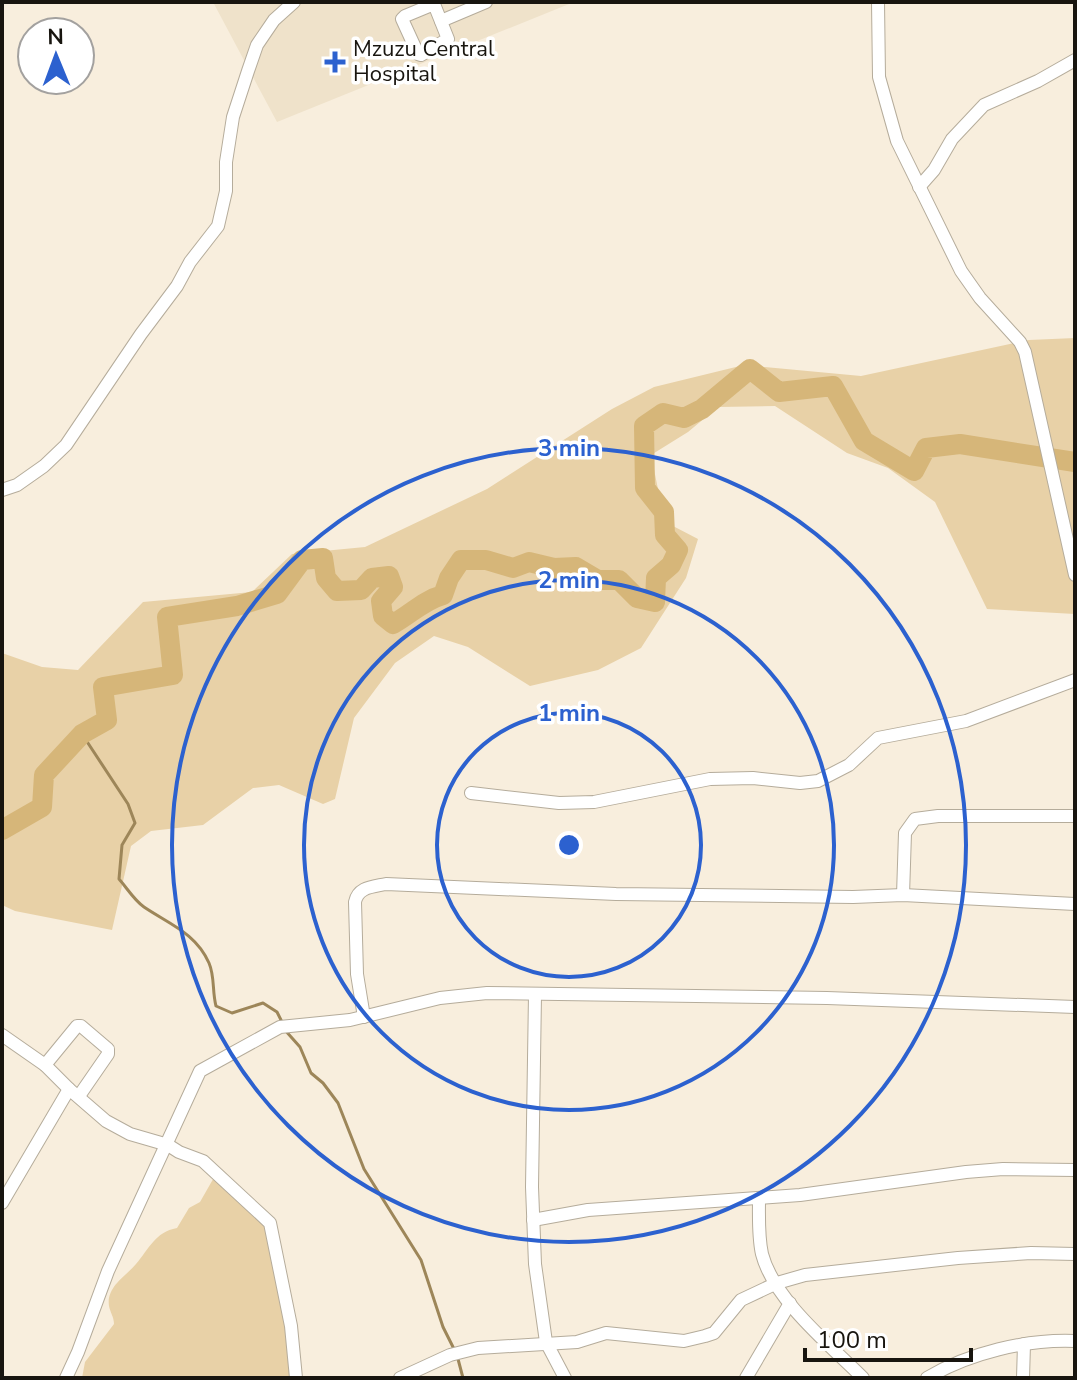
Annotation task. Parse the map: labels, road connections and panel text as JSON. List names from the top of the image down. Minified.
{"places":{"health":["Mzuzu Central Hospital"]},"scale_bar":"100 m","north":"top","rings":["3 min","2 min","1 min"]}
